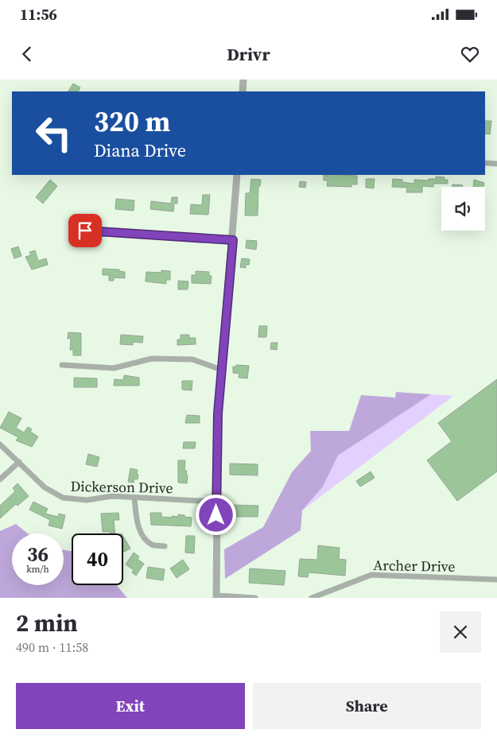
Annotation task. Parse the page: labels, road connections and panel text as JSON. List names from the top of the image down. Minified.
{"streets":{"street":["Dickerson Drive","Archer Drive"]},"page":{"status":"11:56","header":"Drivr","turn":["320 m","Diana Drive"],"speed":"36 km/h","limit":"40","heading":["2 min","490 m · 11:58"],"buttons":["Exit","Share"]}}
